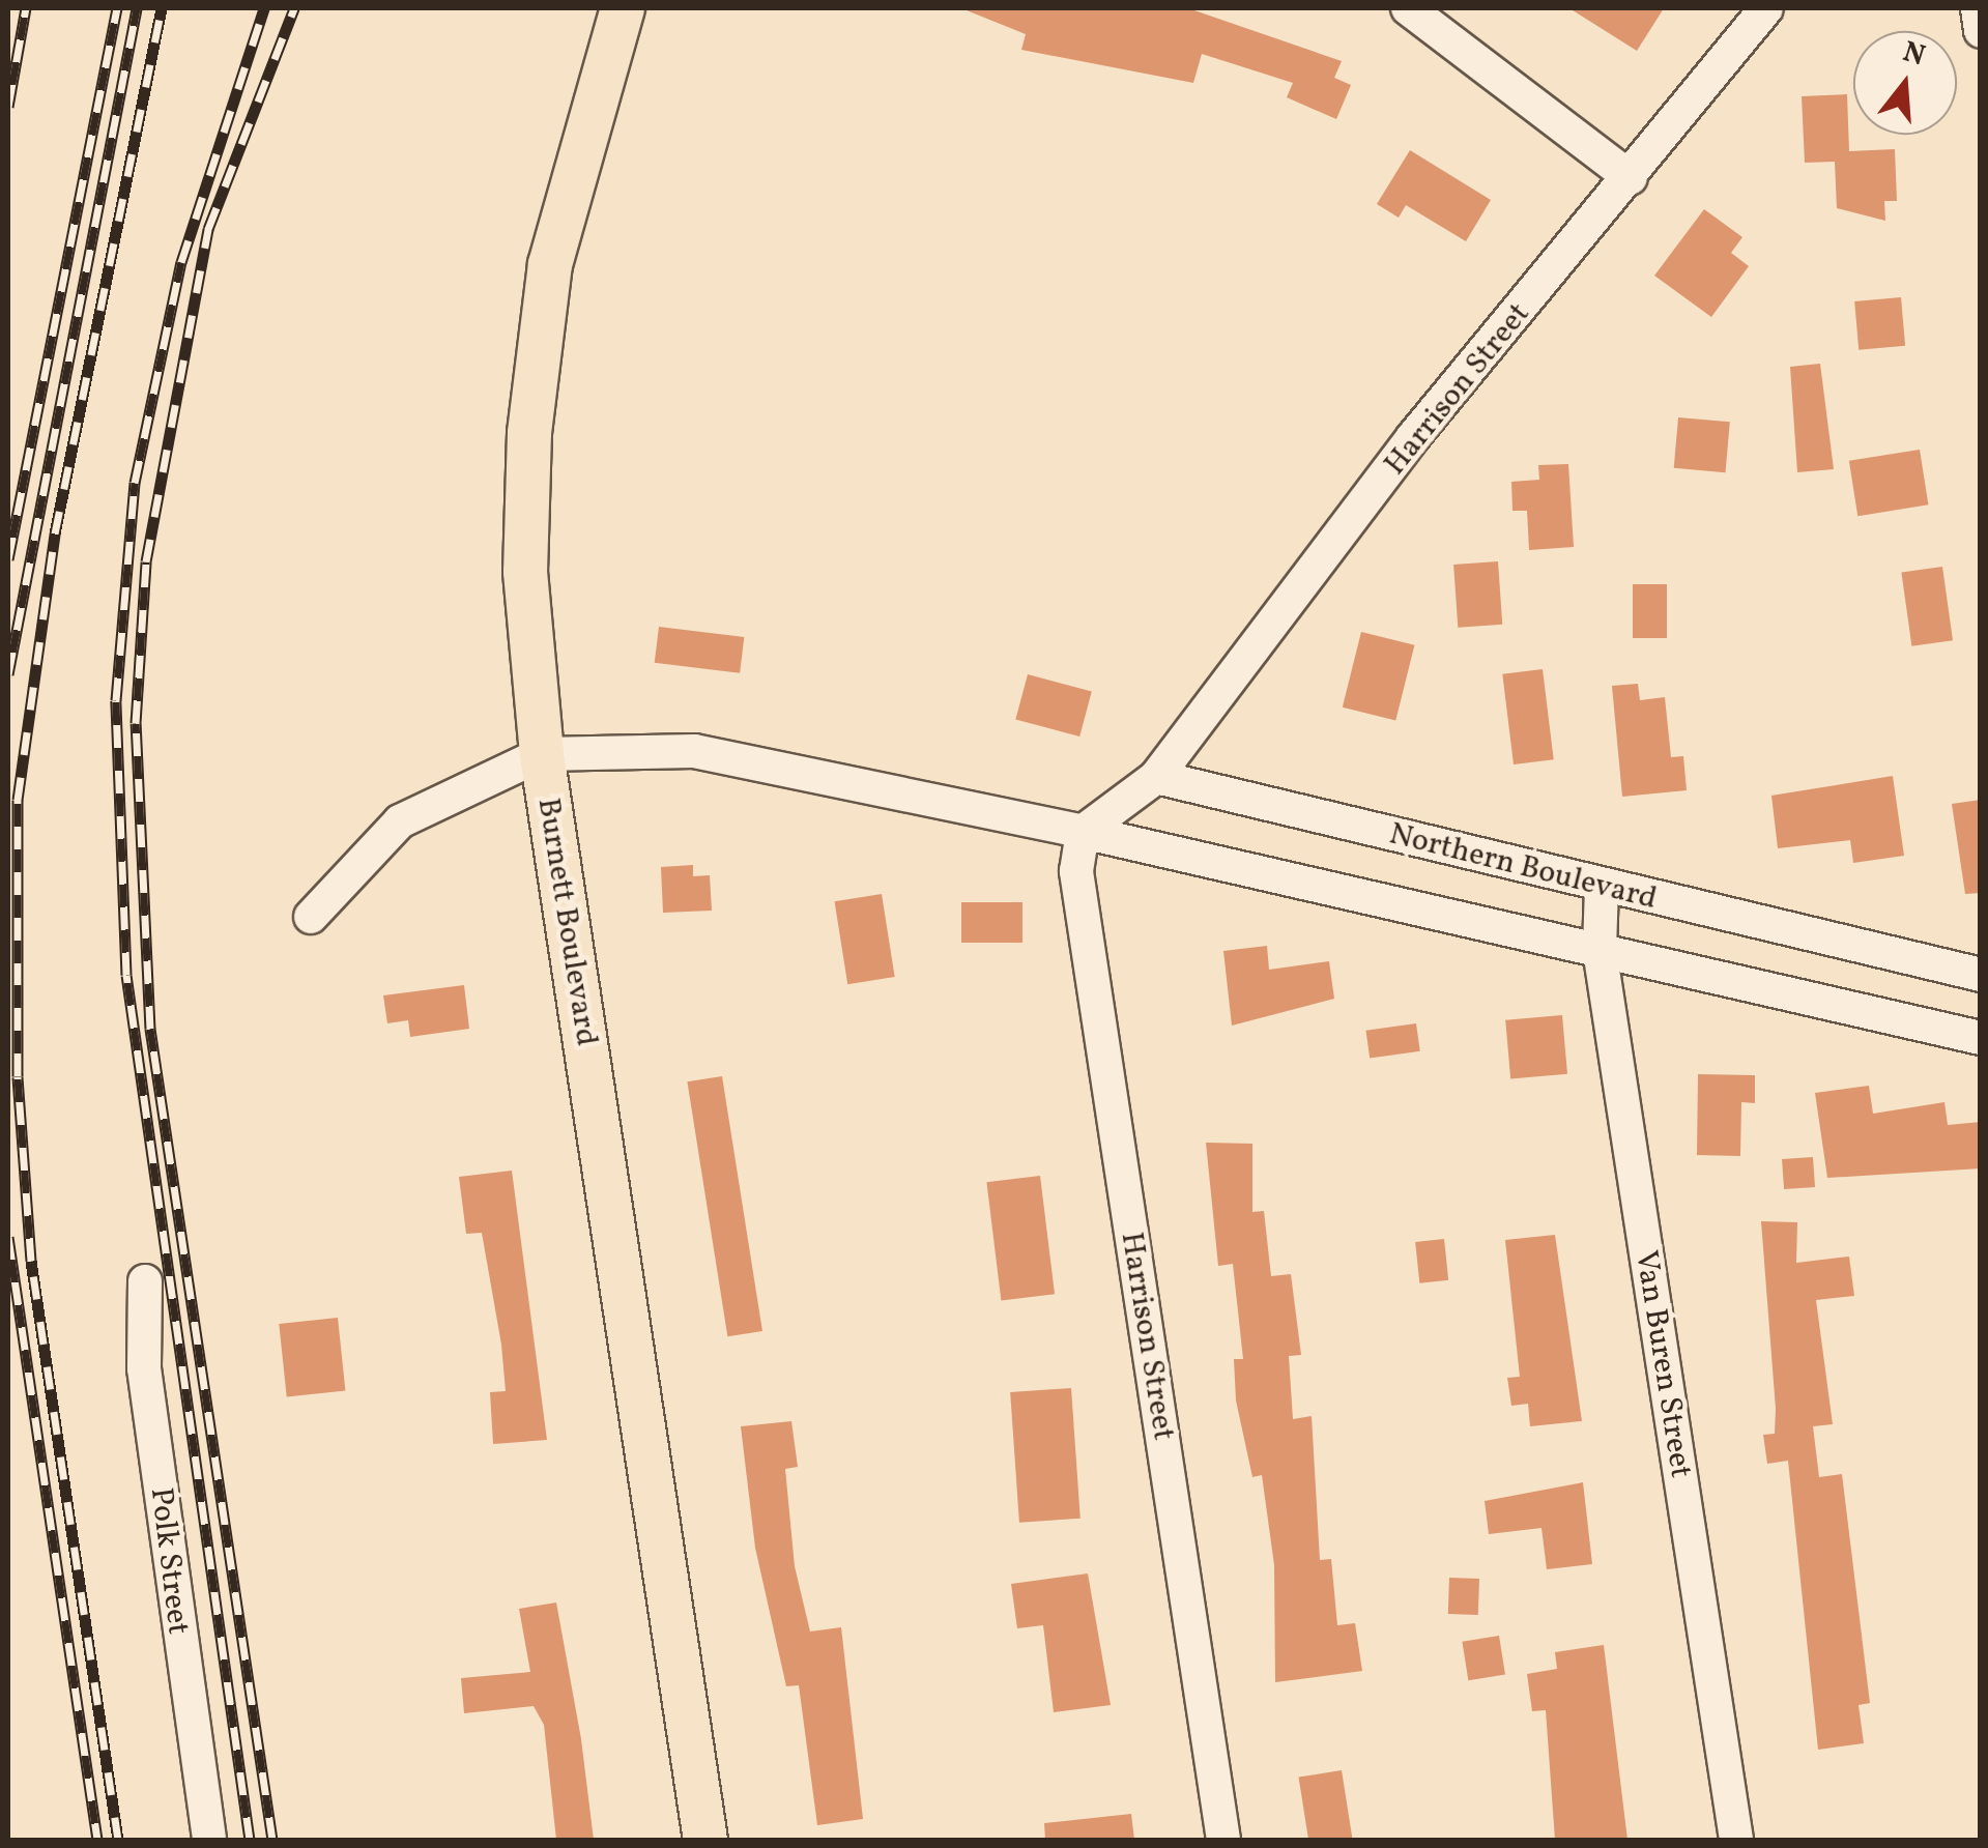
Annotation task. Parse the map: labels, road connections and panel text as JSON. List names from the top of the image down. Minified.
{"streets":{"main road":["Burnett Boulevard"],"street":["Harrison Street","Northern Boulevard","Van Buren Street","Polk Street"]},"crossings":[["Harrison Street","Northern Boulevard"],["Northern Boulevard","Burnett Boulevard"],["Northern Boulevard","Van Buren Street"]],"north":"top"}
